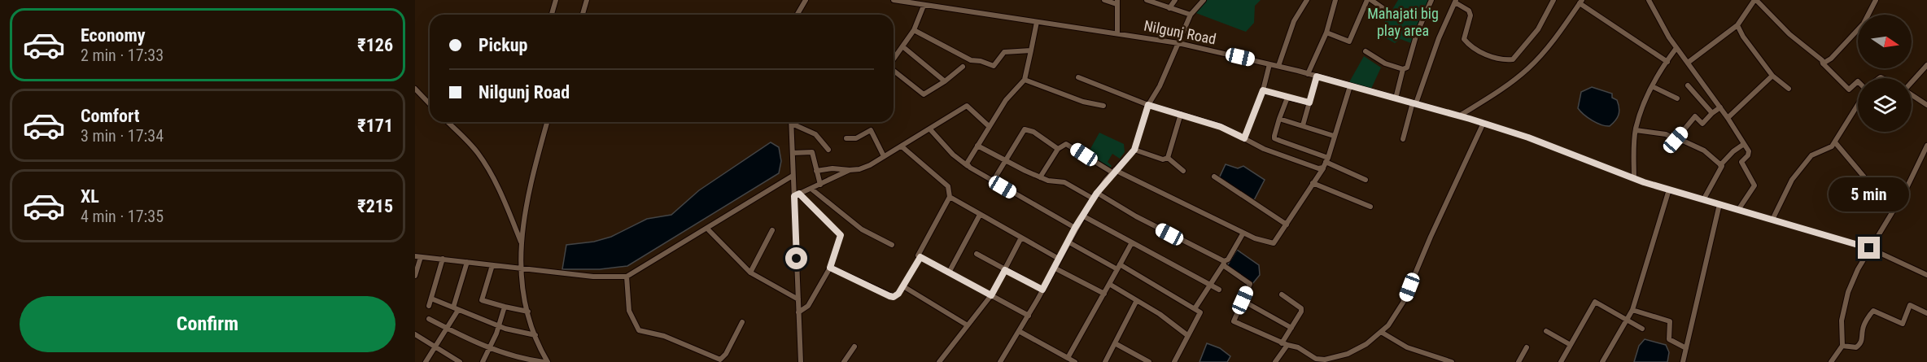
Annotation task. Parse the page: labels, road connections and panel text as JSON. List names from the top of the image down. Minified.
{"streets":{"street":["Nilgunj Road"]},"parks":["Mahajati big play area"],"north":"right","page":{"list":[{"name":"Economy","note":"2 min · 17:33","value":"₹126"},{"name":"Comfort","note":"3 min · 17:34","value":"₹171"},{"name":"XL","note":"4 min · 17:35","value":"₹215"}],"banner":["Pickup","Nilgunj Road"],"bubble":"5 min","buttons":"Confirm"}}
